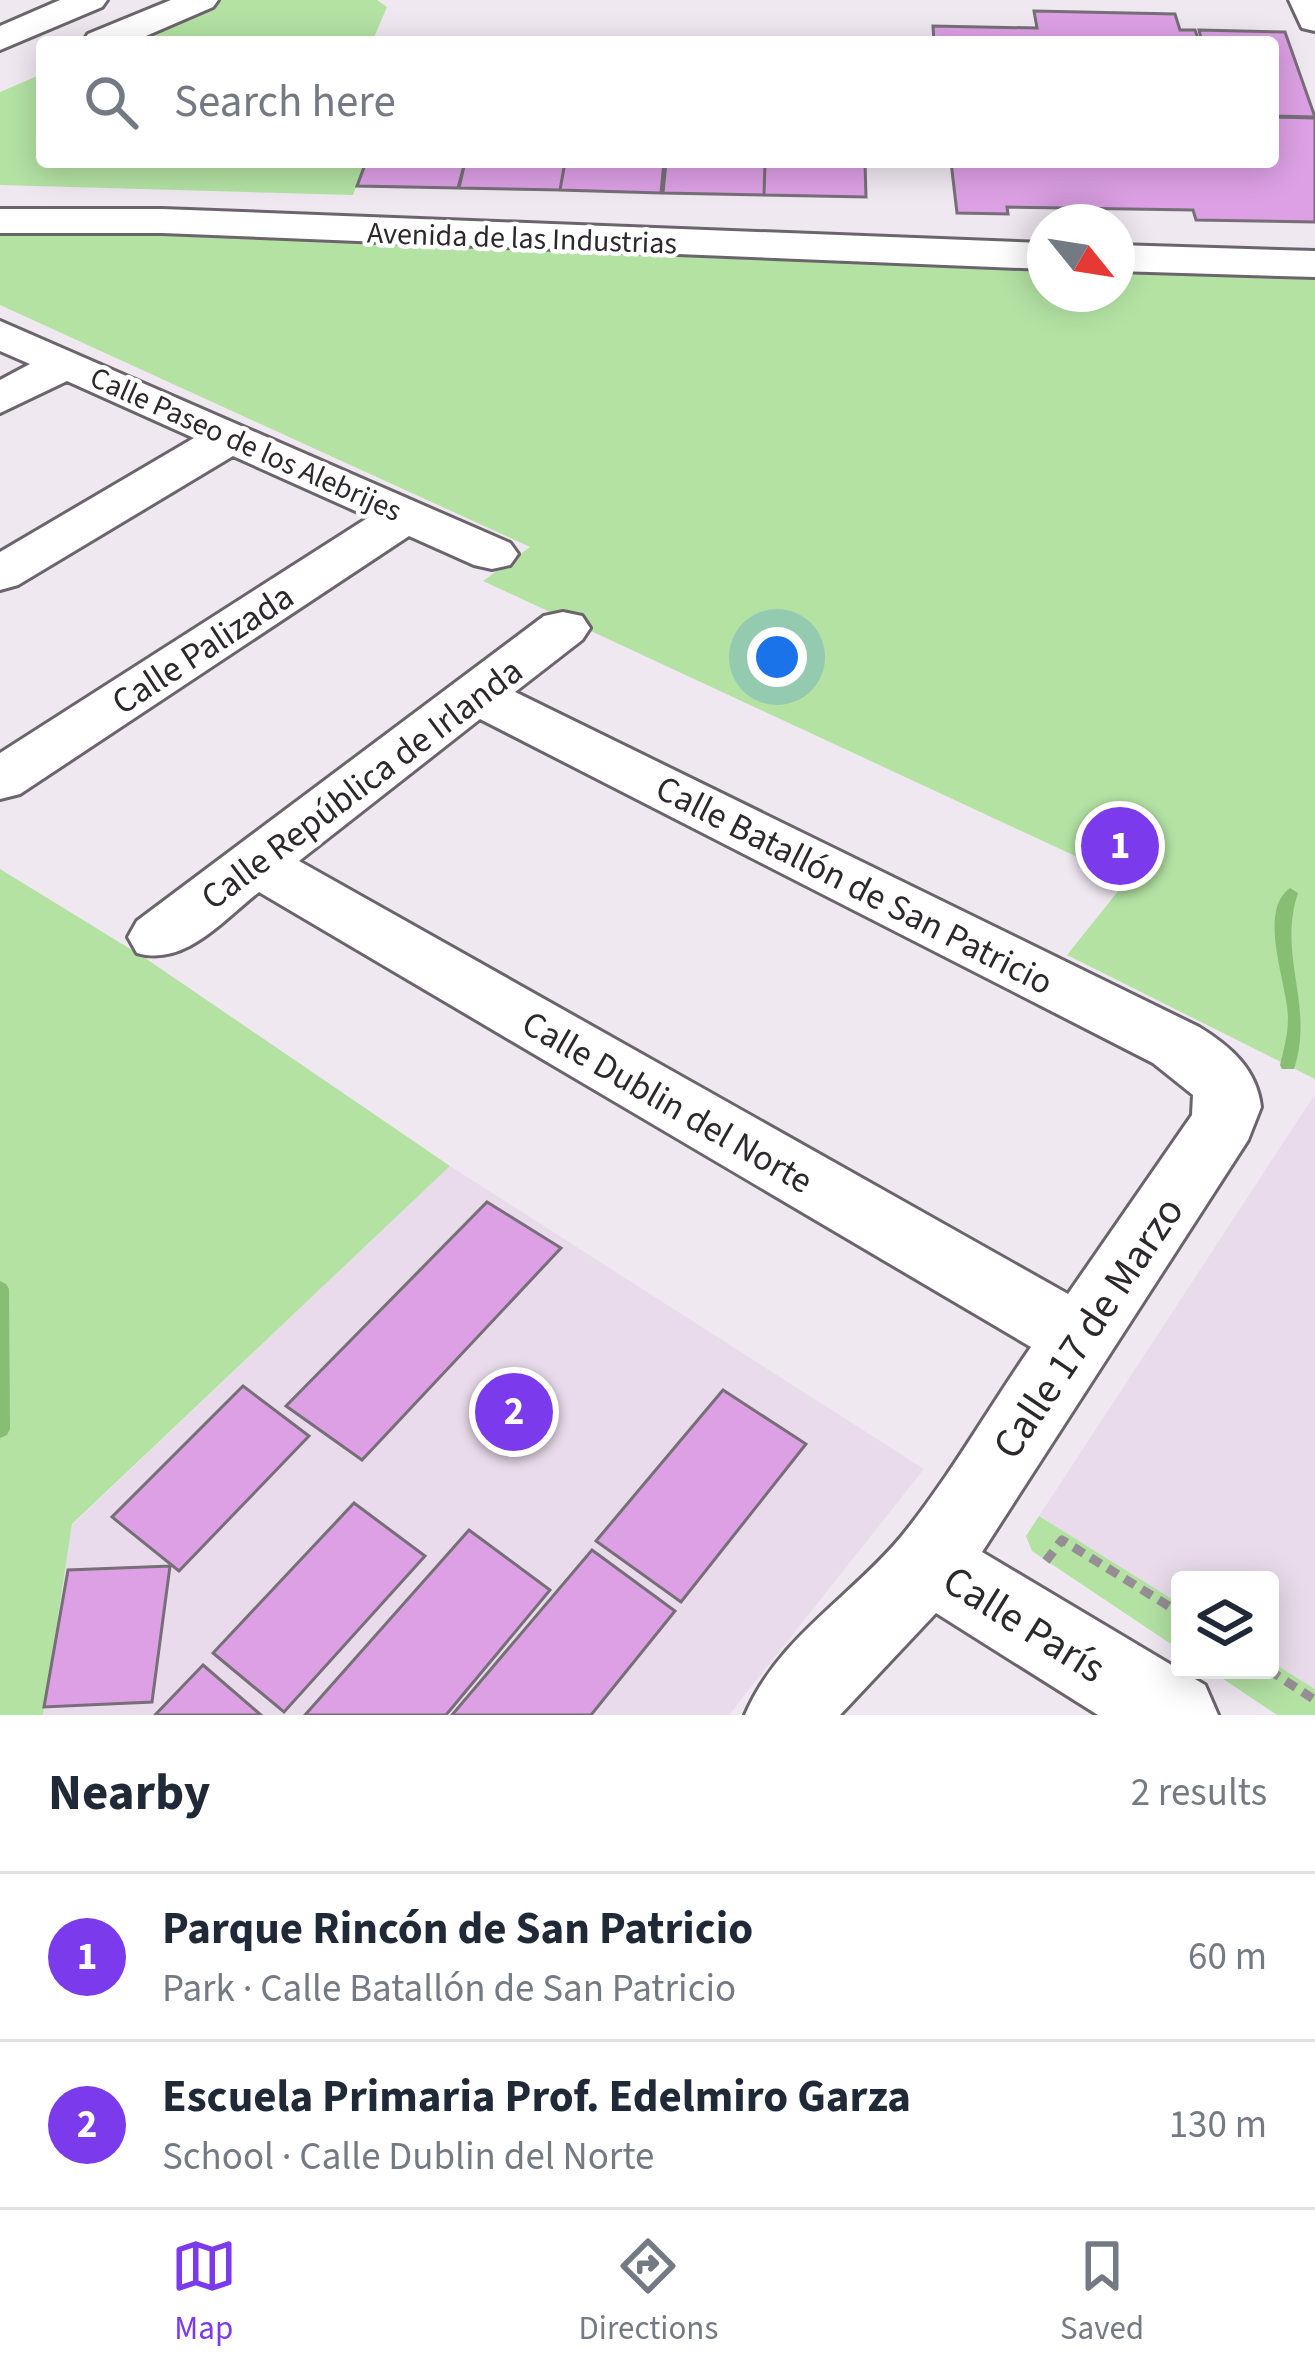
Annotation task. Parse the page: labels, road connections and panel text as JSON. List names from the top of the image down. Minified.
{"streets":{"street":["Avenida de las Industrias","Calle Paseo de los Alebrijes","Calle Palizada","Calle República de Irlanda","Calle Batallón de San Patricio","Calle Dublin del Norte","Calle 17 de Marzo","Calle París"]},"crossings":[["Calle Paseo de los Alebrijes","Calle Palizada"],["Calle República de Irlanda","Calle Batallón de San Patricio"],["Calle República de Irlanda","Calle Dublin del Norte"],["Calle Batallón de San Patricio","Calle 17 de Marzo"],["Calle Dublin del Norte","Calle 17 de Marzo"],["Calle 17 de Marzo","Calle París"]],"north":"bottom right","page":{"search":"Search here","pins":["1","2"],"heading":["Nearby","2 results"],"list":[{"mark":"1","name":"Parque Rincón de San Patricio","note":"Park · Calle Batallón de San Patricio","value":"60 m"},{"mark":"2","name":"Escuela Primaria Prof. Edelmiro Garza","note":"School · Calle Dublin del Norte","value":"130 m"}],"nav":["Map","Directions","Saved"]}}
